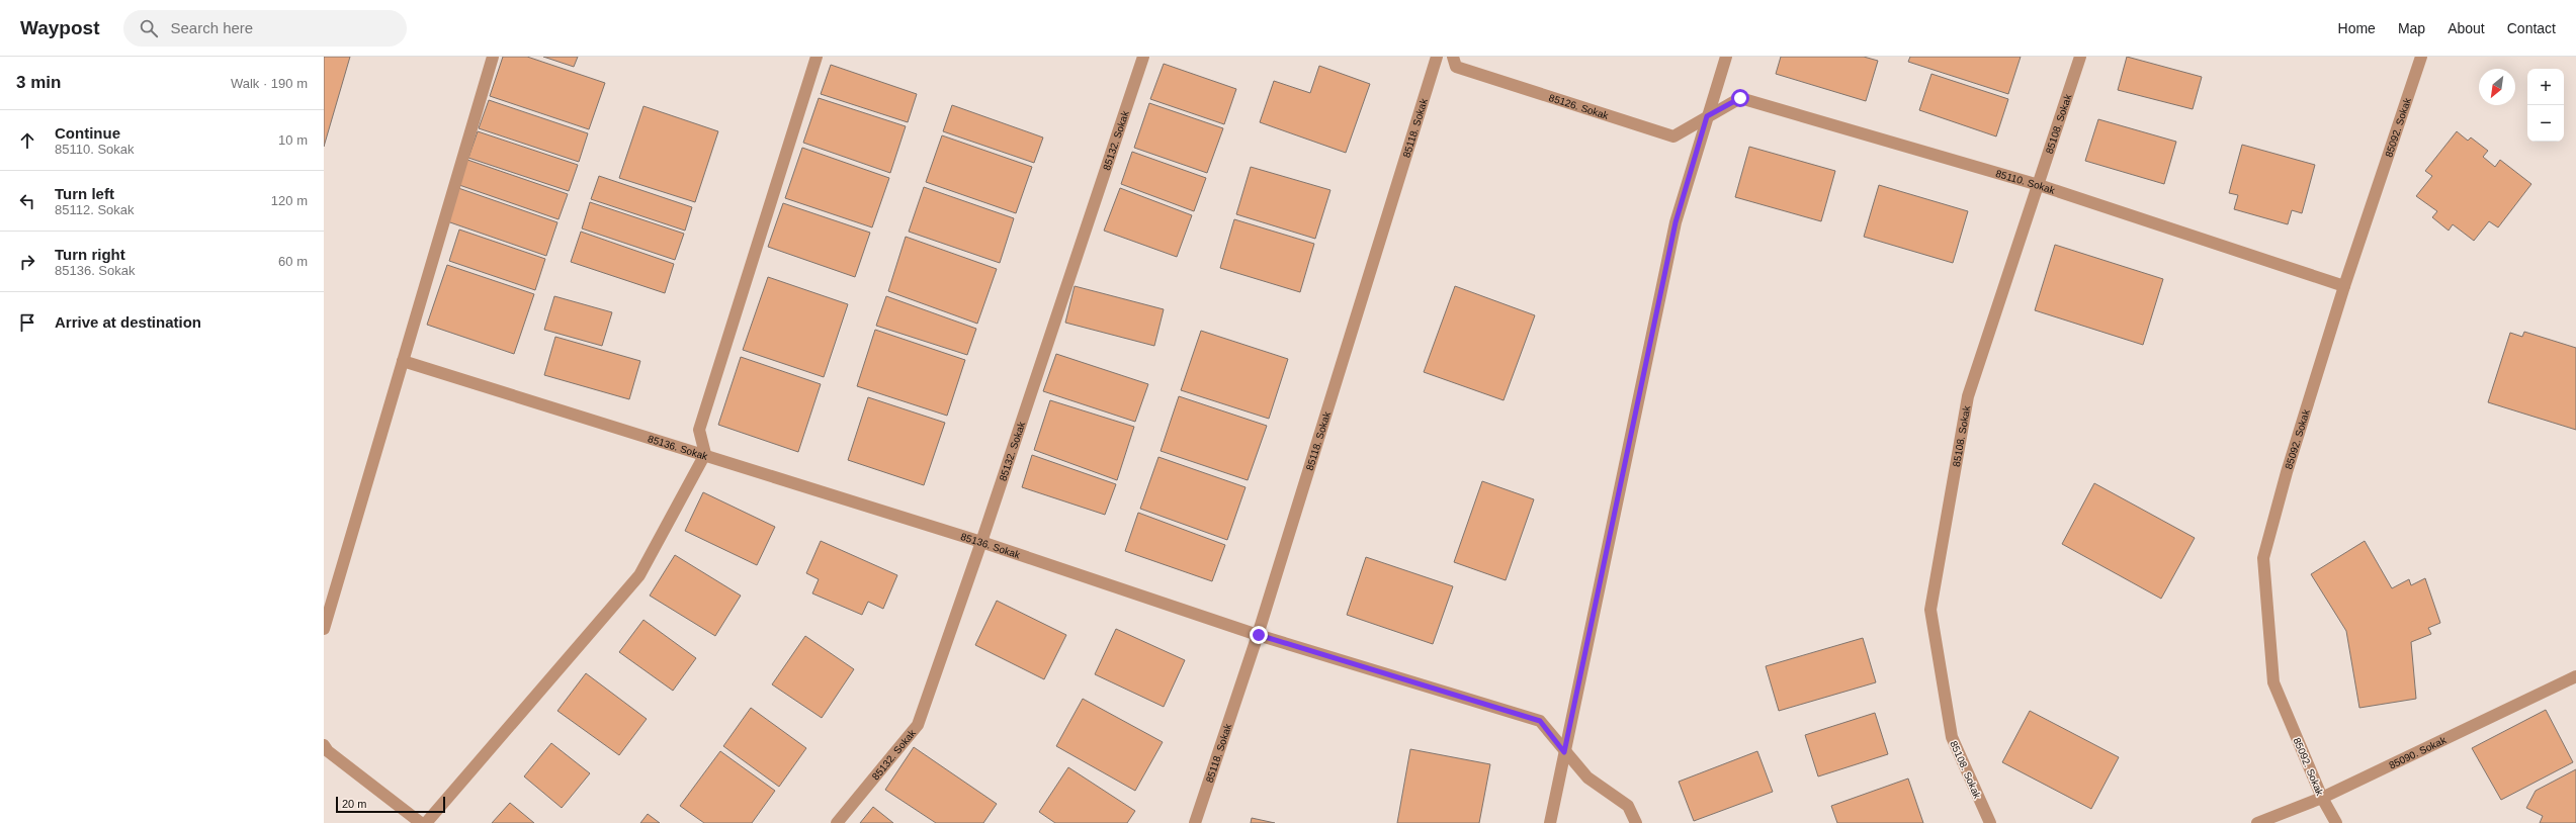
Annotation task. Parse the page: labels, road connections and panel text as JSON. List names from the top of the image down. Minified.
{"streets":{"street":["85126. Sokak","85108. Sokak","85118. Sokak","85092. Sokak","85132. Sokak","85110. Sokak","85136. Sokak","85090. Sokak"]},"crossings":[["85126. Sokak","85110. Sokak"],["85108. Sokak","85110. Sokak"],["85118. Sokak","85136. Sokak"],["85092. Sokak","85110. Sokak"],["85092. Sokak","85090. Sokak"],["85132. Sokak","85136. Sokak"]],"scale_bar":"20 m","north":"bottom left","page":{"header":"Waypost","search":"Search here","nav":["Home","Map","About","Contact"],"heading":["3 min","Walk · 190 m"],"map_buttons":["+","−"],"list":[["Continue","85110. Sokak","10 m"],["Turn left","85112. Sokak","120 m"],["Turn right","85136. Sokak","60 m"],"Arrive at destination"],"scale":"20 m"}}
